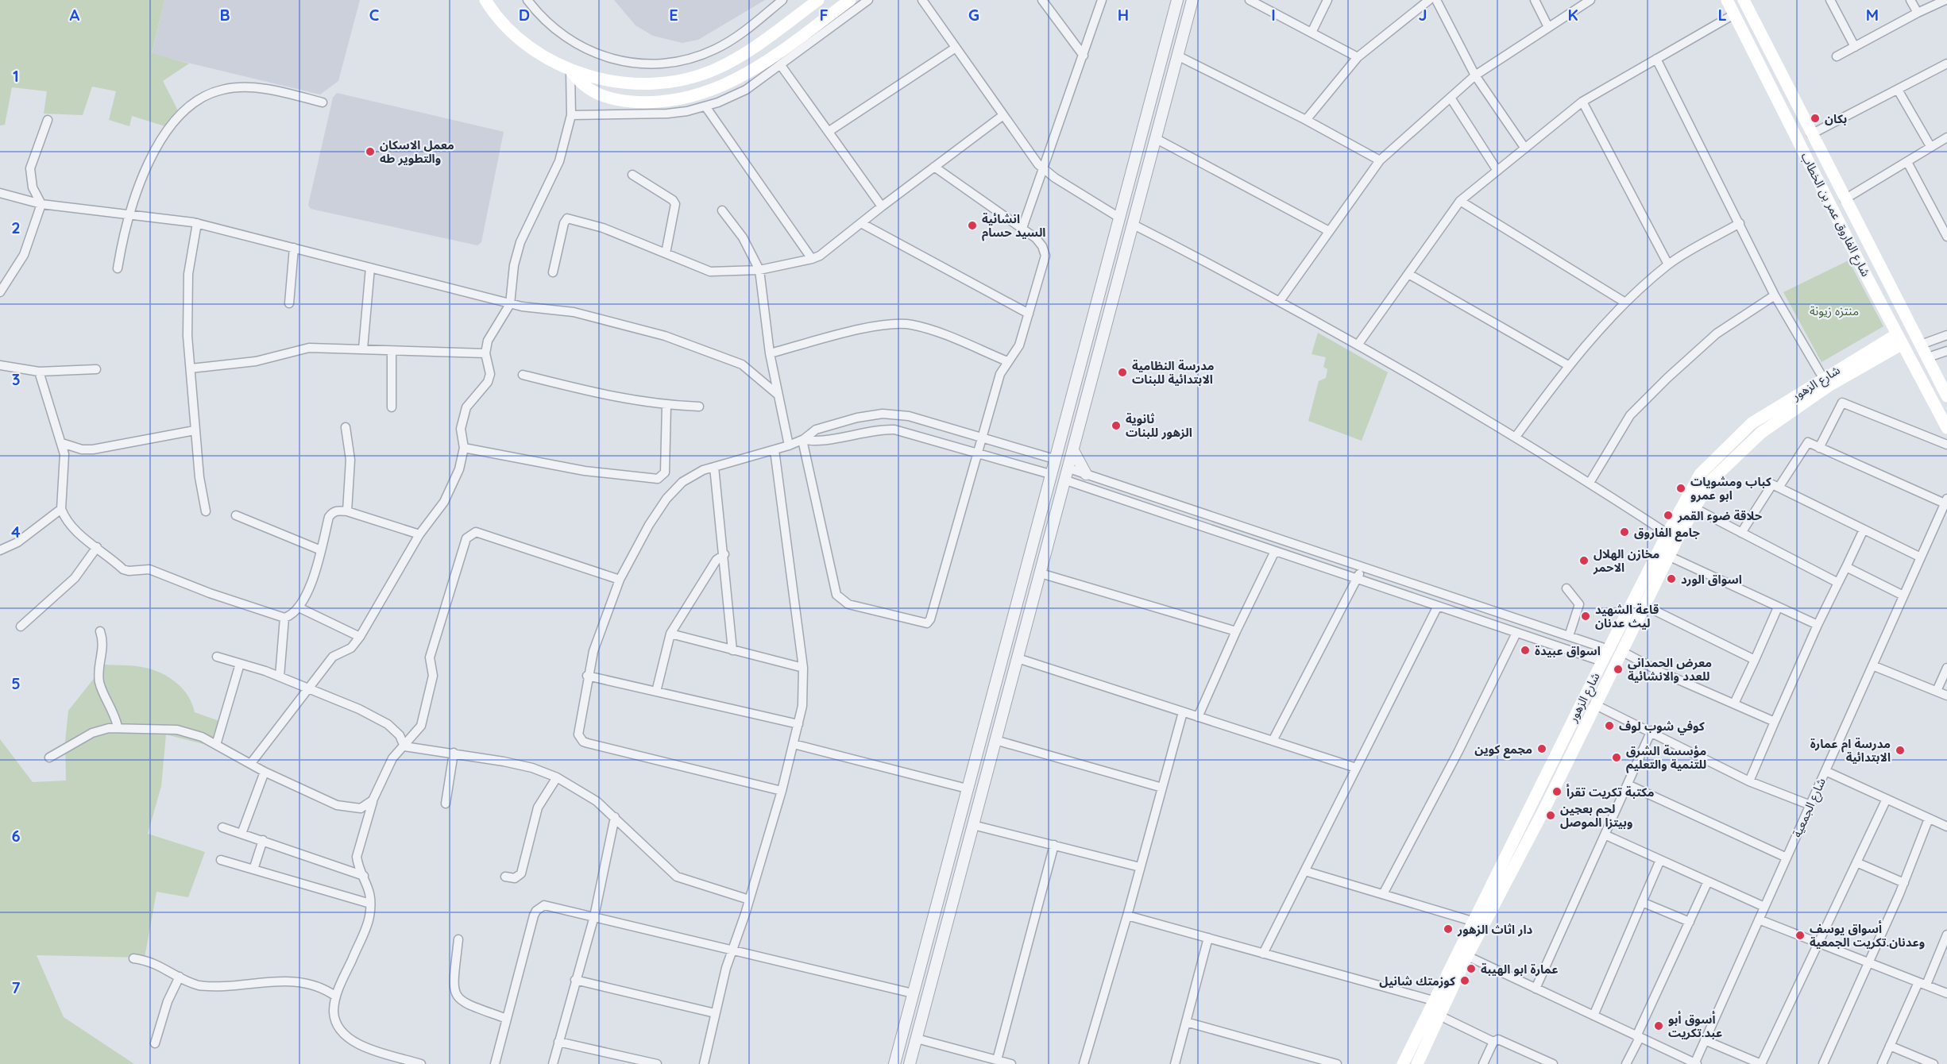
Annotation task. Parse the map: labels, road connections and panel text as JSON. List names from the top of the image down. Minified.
{"streets":{"main road":["شارع الفاروق عمر بن الخطاب","شارع الزهور"],"street":["شارع الجمعية"]},"crossings":[["شارع الفاروق عمر بن الخطاب","شارع الزهور"]],"parks":["منتزه زيونة"],"places":["بكان","معمل الاسكان والتطوير طه","انشائية السيد حسام","مدرسة النظامية الابتدائية للبنات","ثانوية الزهور للبنات","كباب ومشويات ابو عمرو","حلاقة ضوء القمر","جامع الفاروق","مخازن الهلال الاحمر","اسواق الورد","قاعة الشهيد ليث عدنان","اسواق عبيدة","معرض الحمداني للعدد والانشائية","كوفي شوب لوف","مجمع كوين","مدرسة ام عمارة الابتدائية","مؤسسة الشرق للتنمية والتعليم","مكتبة تكريت تقرأ","لحم بعجين وبيتزا الموصل","دار اثاث الزهور","أسواق يوسف وعدنان.تكريت الجمعية","عمارة ابو الهيبة","كوزمتك شانيل","أسوق أبو عبد.تكريت"],"grid":{"columns":["A","B","C","D","E","F","G","H","I","J","K","L","M"],"rows":["1","2","3","4","5","6","7"]}}
